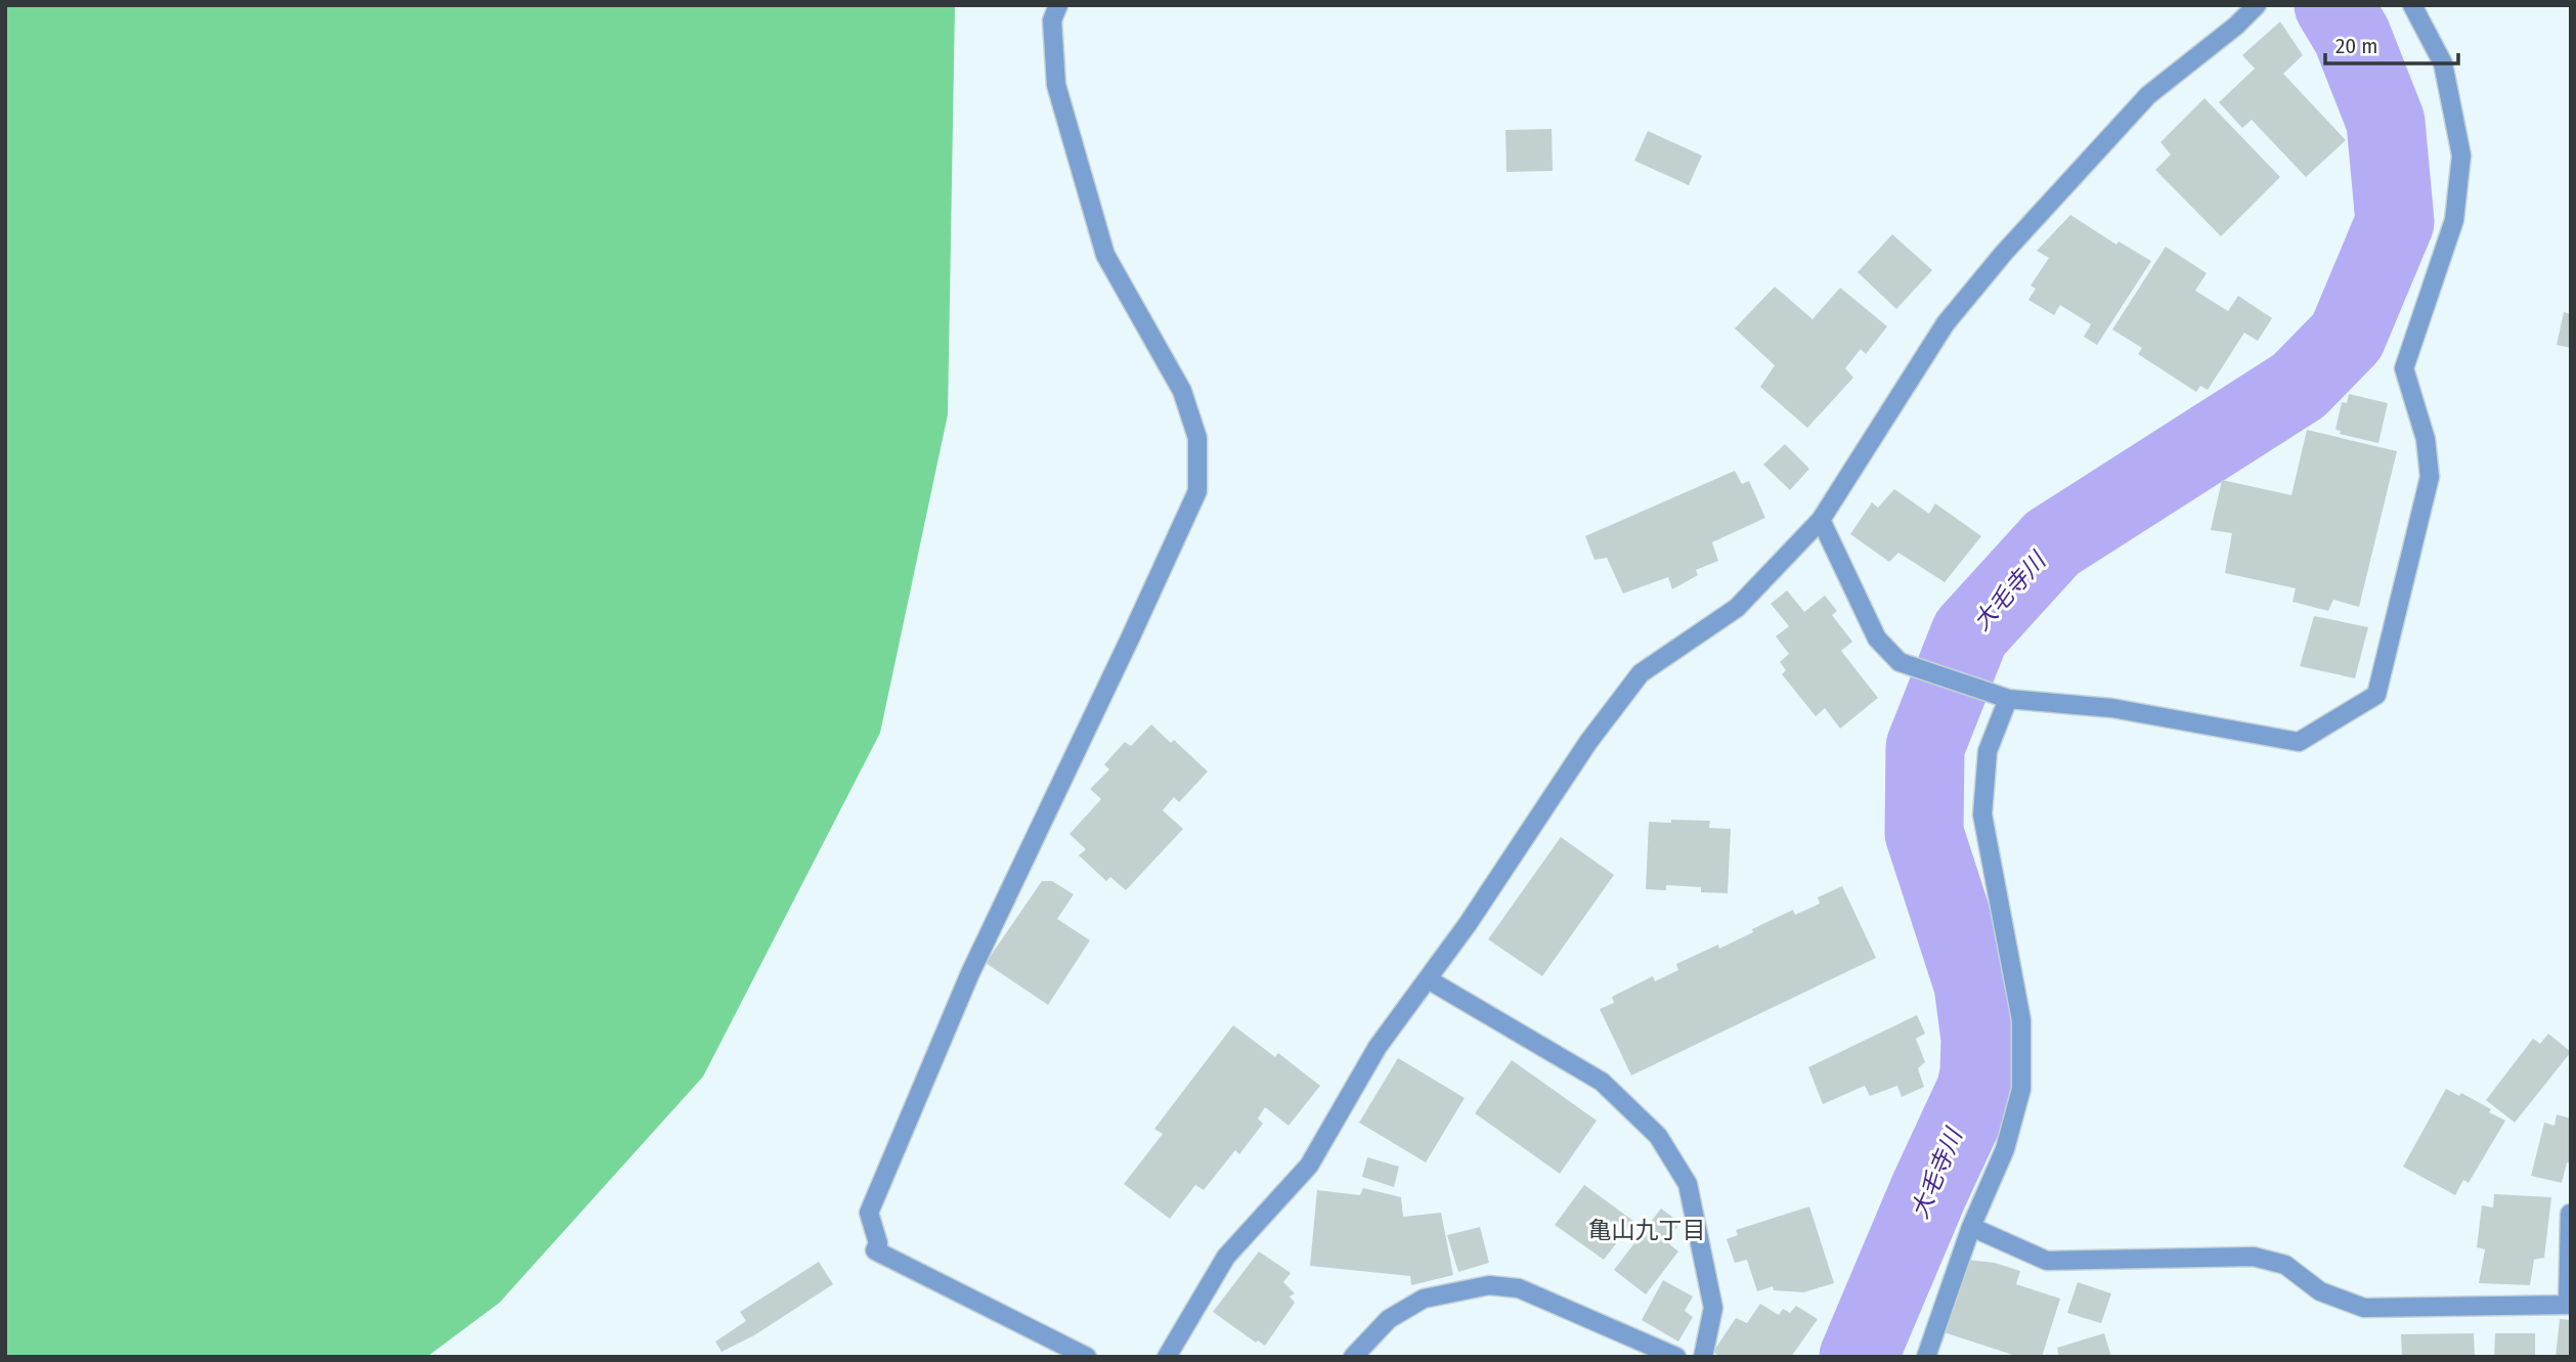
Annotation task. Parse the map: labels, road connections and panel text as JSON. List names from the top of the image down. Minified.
{"districts":["亀山九丁目"],"water":["大毛寺川"],"scale_bar":"20 m"}
